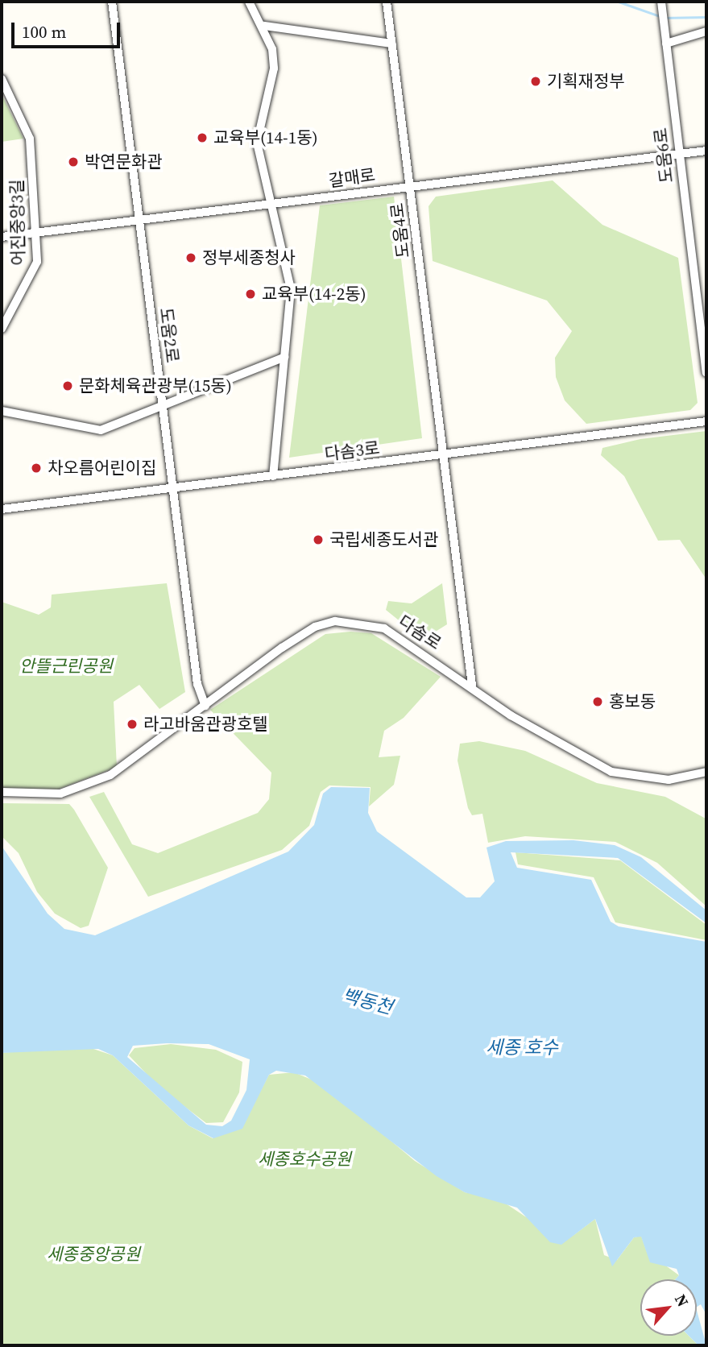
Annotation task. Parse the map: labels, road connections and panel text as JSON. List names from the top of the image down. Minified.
{"streets":{"street":["도움6로","갈매로","어진중앙3길","도움4로","도움2로","다솜3로","다솜로"]},"crossings":[["도움6로","갈매로"],["갈매로","어진중앙3길"],["갈매로","도움4로"],["갈매로","도움2로"],["도움4로","다솜3로"],["도움4로","다솜로"],["도움2로","다솜3로"],["도움2로","다솜로"]],"water":["백동천","세종 호수"],"parks":["안뜰근린공원","세종호수공원","세종중앙공원"],"places":["기획재정부","교육부(14-1동)","박연문화관","정부세종청사","교육부(14-2동)","문화체육관광부(15동)","차오름어린이집","국립세종도서관","홍보동","라고바움관광호텔"],"scale_bar":"100 m","north":"top right"}
